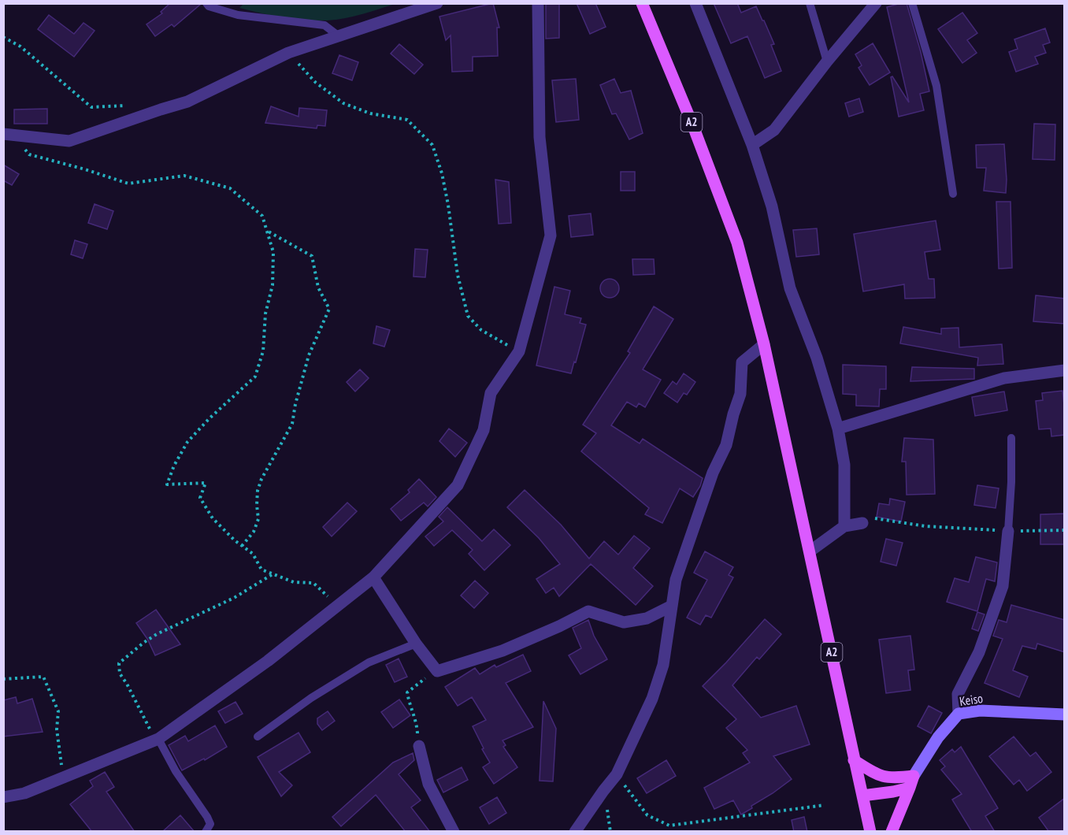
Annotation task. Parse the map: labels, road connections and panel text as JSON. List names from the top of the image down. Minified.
{"streets":{"main road":["A2"],"street":["Keiso"]}}
